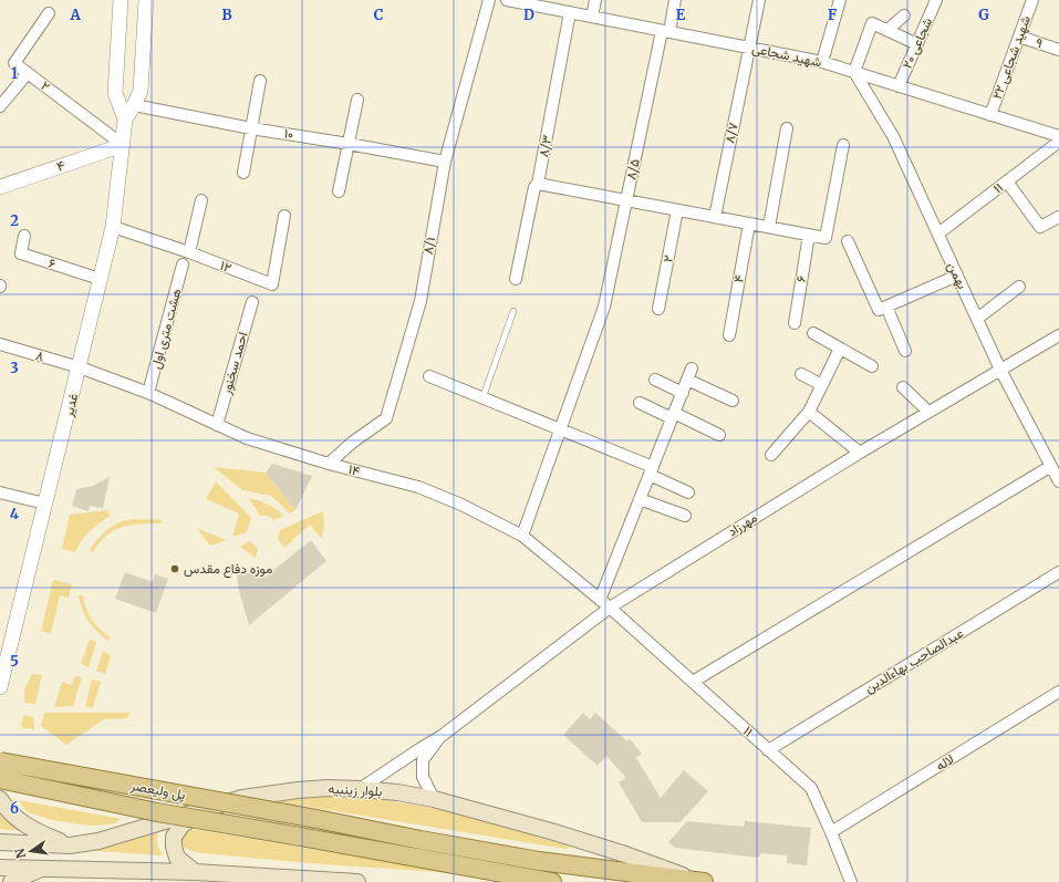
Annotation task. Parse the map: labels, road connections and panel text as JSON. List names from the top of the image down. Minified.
{"streets":{"main road":["پل ولیعصر","بلوار زینبیه"],"street":["شجاعی ۲۰","۹","شهید شجاعی","شهید شجاعی ۲۲","۲","۸/۷","۱۰","۸/۳","۴","۸/۵","۱۱","۸/۱","۶","۱۲","بهمن","هشت متری اول","۸","احمد سخنور","غدیر","۱۴","مهرزاد","عبدالصاحب بهاءالدین","لاله"]},"crossings":[["شجاعی ۲۰","شهید شجاعی"],["۹","شهید شجاعی ۲۲"],["شهید شجاعی","شهید شجاعی ۲۲"],["شهید شجاعی","۸/۷"],["شهید شجاعی","۸/۳"],["شهید شجاعی","۸/۵"],["شهید شجاعی","بهمن"],["۲","۴"],["۲","غدیر"],["۱۰","۸/۱"],["۴","غدیر"],["۸/۵","۱۴"],["۱۱","بهمن"],["۱۱","۱۴"],["۱۱","مهرزاد"],["۱۱","عبدالصاحب بهاءالدین"],["۱۱","لاله"],["۸/۱","۱۴"],["۶","غدیر"],["۱۲","غدیر"],["بهمن","مهرزاد"],["هشت متری اول","۱۴"],["۸","غدیر"],["۸","۱۴"],["احمد سخنور","۱۴"],["غدیر","۱۴"],["۱۴","مهرزاد"],["پل ولیعصر","بلوار زینبیه"]],"places":["موزه دفاع مقدس"],"north":"left","grid":{"columns":["A","B","C","D","E","F","G"],"rows":["1","2","3","4","5","6"]}}
